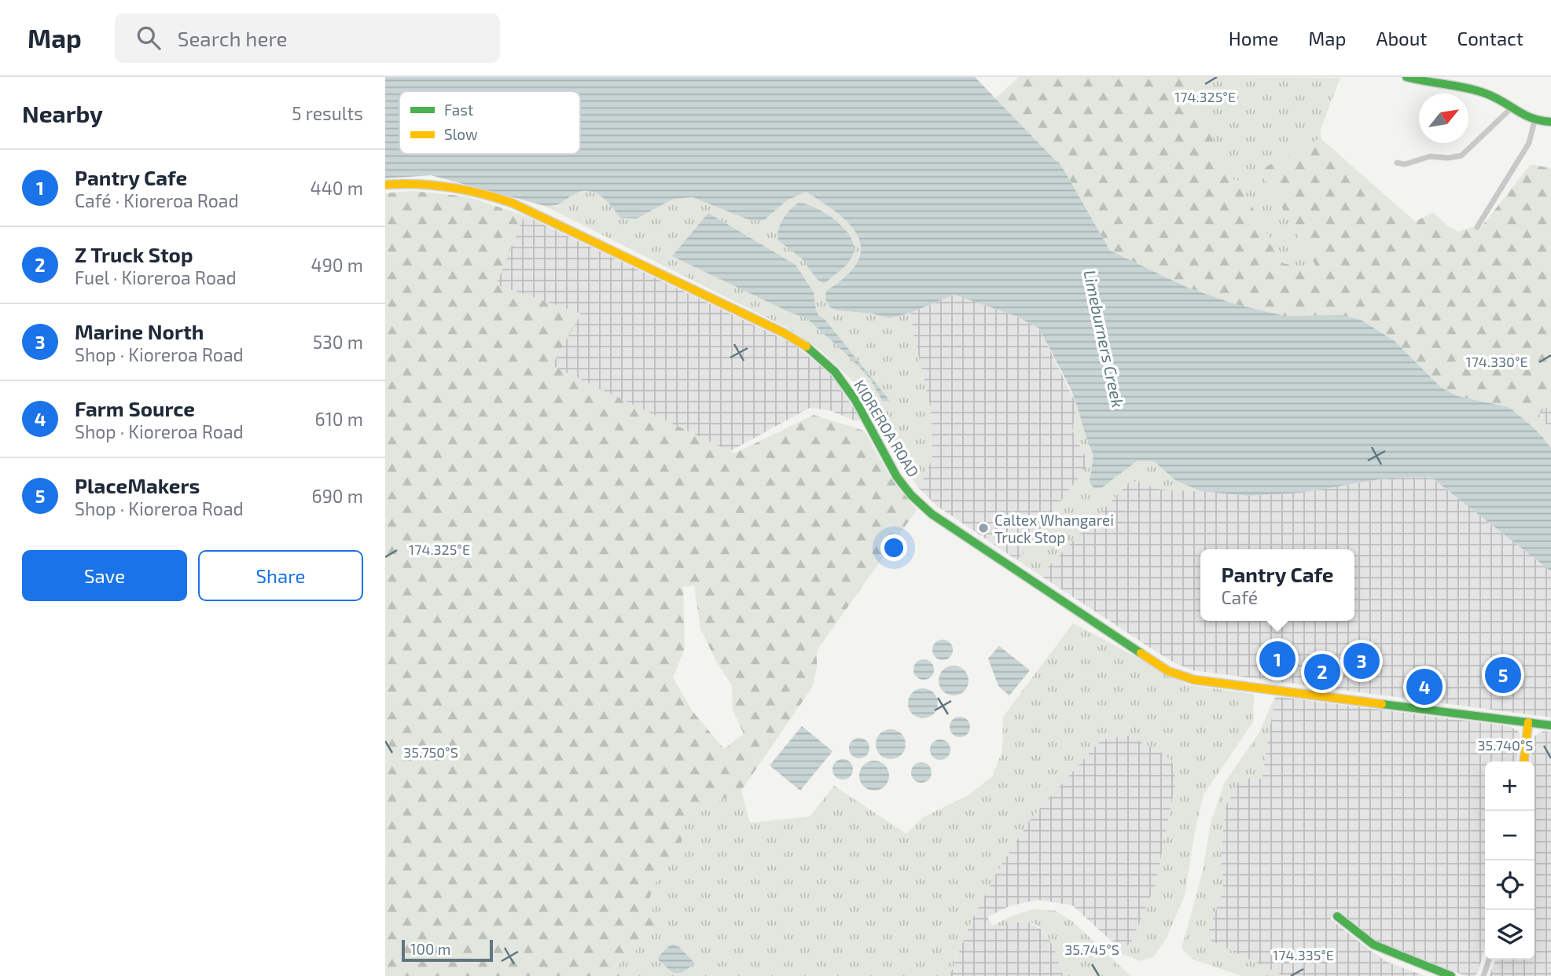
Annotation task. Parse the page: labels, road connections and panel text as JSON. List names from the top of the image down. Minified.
{"streets":{"main road":["KIOREROA ROAD"]},"water":["Limeburners Creek"],"places":["Caltex Whangarei Truck Stop"],"legend":["Fast","Slow"],"scale_bar":"100 m","north":"top right","page":{"header":"Map","search":"Search here","nav":["Home","Map","About","Contact"],"heading":["Nearby","5 results"],"list":[{"mark":"1","name":"Pantry Cafe","note":"Café · Kioreroa Road","value":"440 m"},{"mark":"2","name":"Z Truck Stop","note":"Fuel · Kioreroa Road","value":"490 m"},{"mark":"3","name":"Marine North","note":"Shop · Kioreroa Road","value":"530 m"},{"mark":"4","name":"Farm Source","note":"Shop · Kioreroa Road","value":"610 m"},{"mark":"5","name":"PlaceMakers","note":"Shop · Kioreroa Road","value":"690 m"}],"buttons":["Save","Share"],"popup":["Pantry Cafe","Café"],"pins":["1","3","2","5","4"],"map_buttons":["+","−"],"scale":"100 m"},"coordinates":["174.325°E","174.330°E","35.740°S","35.750°S","35.745°S","174.335°E"]}
